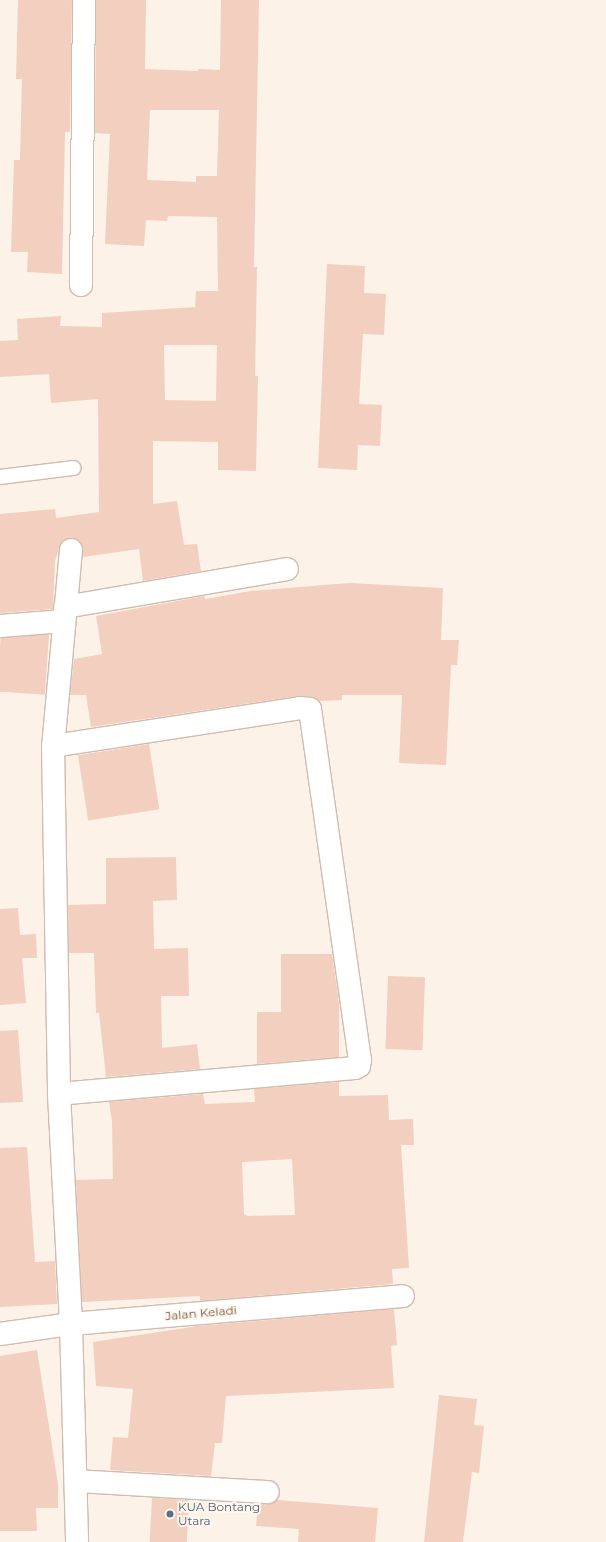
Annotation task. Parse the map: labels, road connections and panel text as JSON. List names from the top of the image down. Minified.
{"streets":{"street":["Jalan Keladi"]},"places":["KUA Bontang Utara"]}
